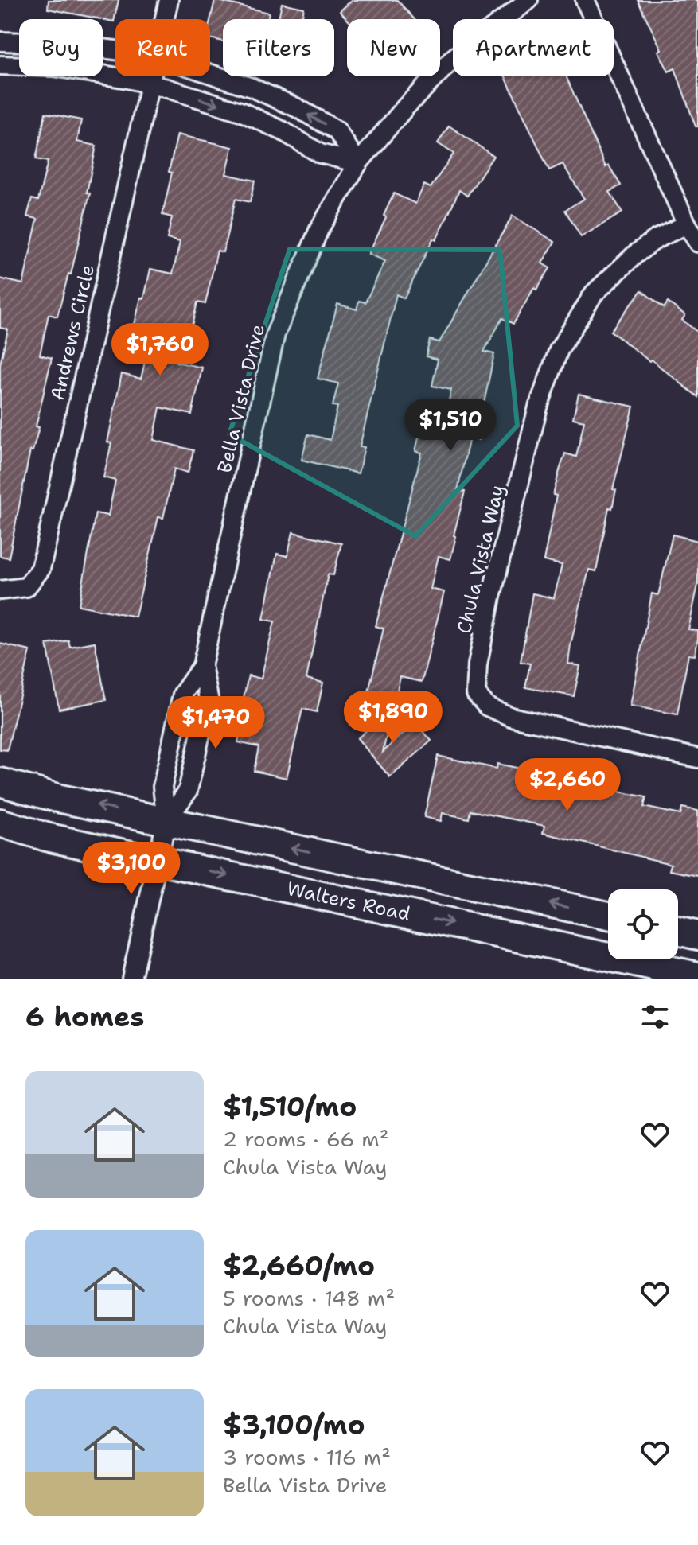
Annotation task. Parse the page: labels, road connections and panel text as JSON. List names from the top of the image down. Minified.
{"streets":{"main road":["Walters Road"],"street":["Andrews Circle","Bella Vista Drive","Chula Vista Way"]},"crossings":[["Bella Vista Drive","Walters Road"]],"page":{"chip":["Buy","Rent","Filters","New","Apartment"],"price":["$1,760","$1,510","$1,890","$1,470","$2,660","$3,100"],"heading":"6 homes","list":[{"name":"$1,510/mo","note":"2 rooms · 66 m² · Chula Vista Way"},{"name":"$2,660/mo","note":"5 rooms · 148 m² · Chula Vista Way"},{"name":"$3,100/mo","note":"3 rooms · 116 m² · Bella Vista Drive"}]}}
